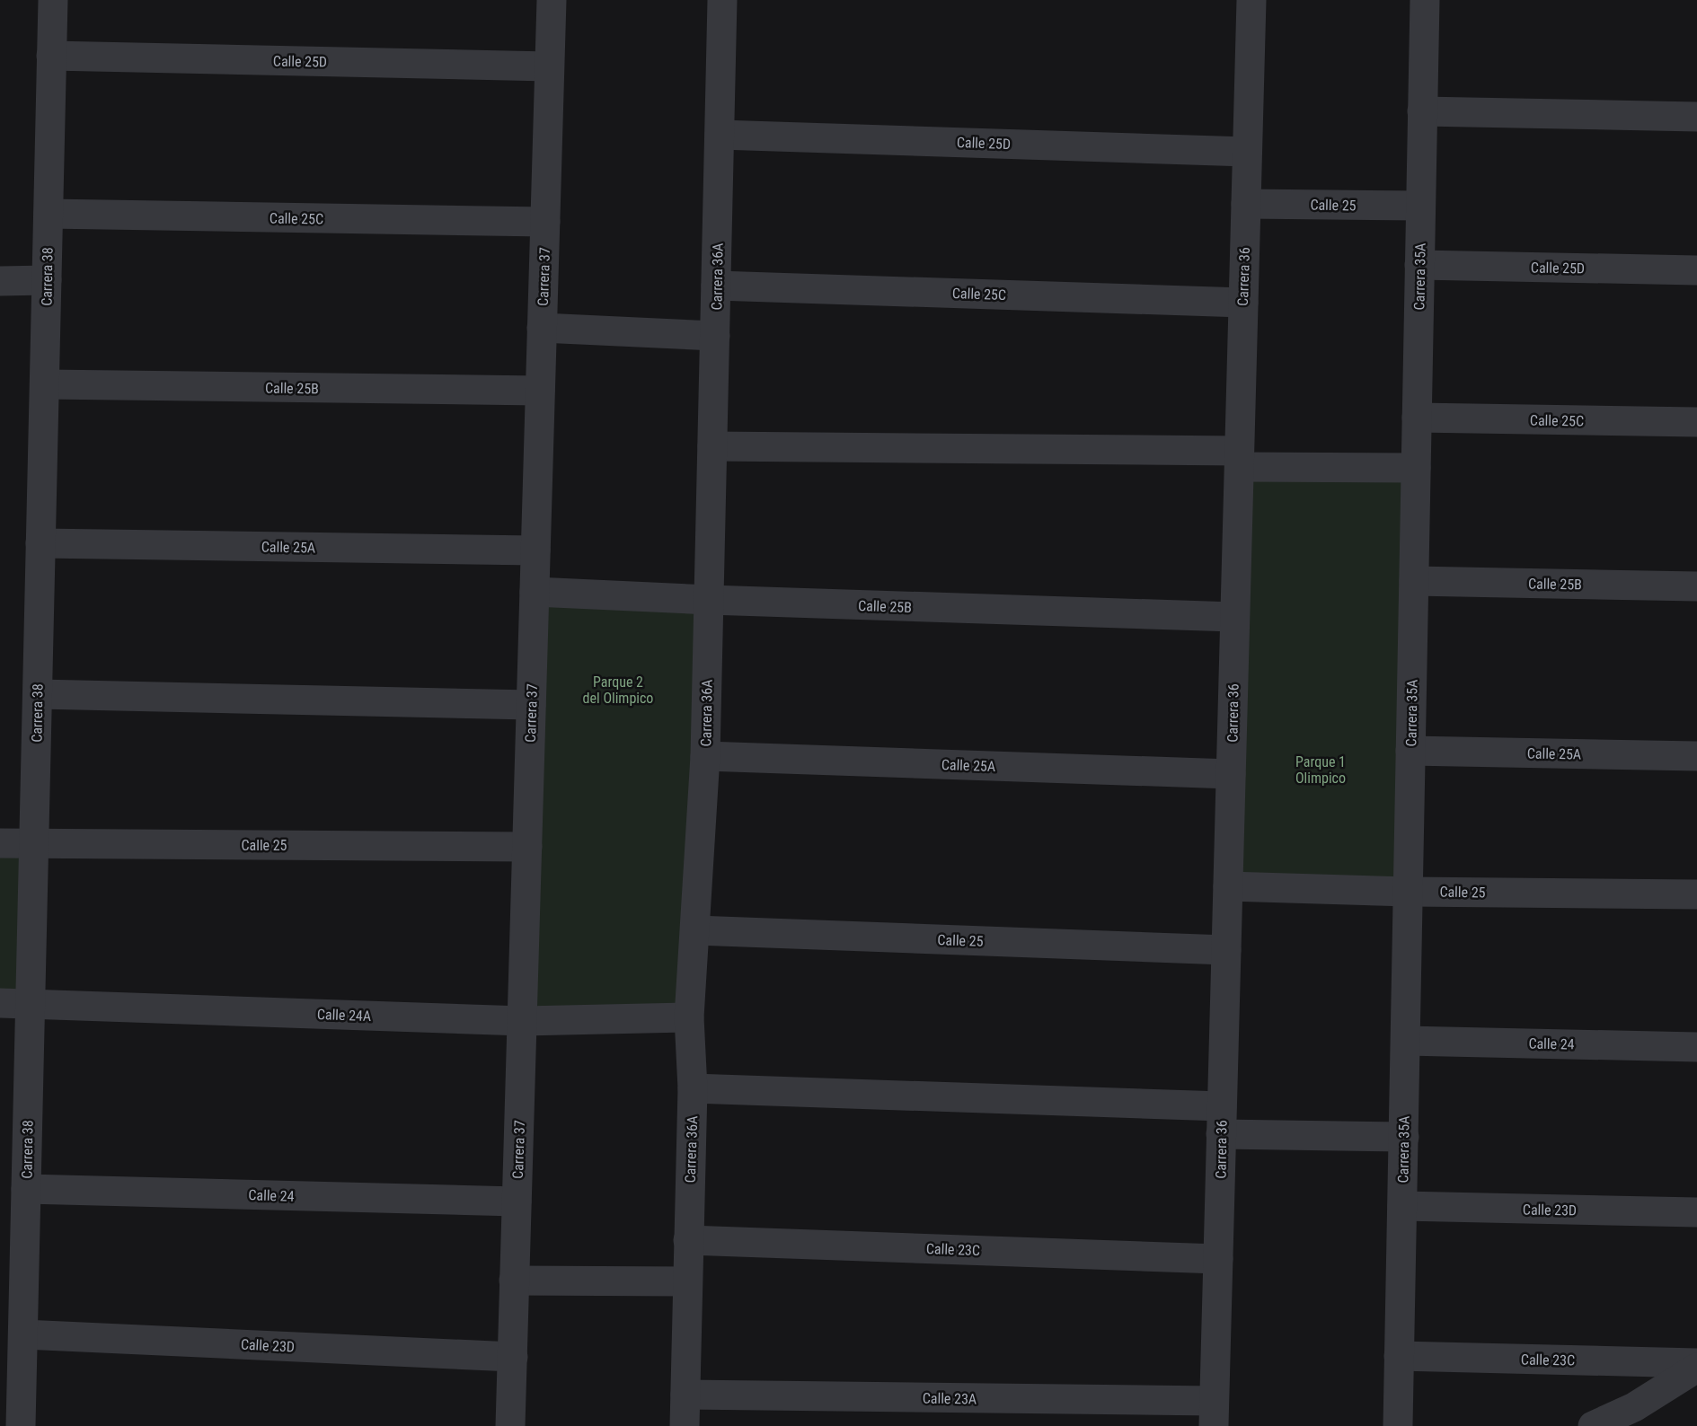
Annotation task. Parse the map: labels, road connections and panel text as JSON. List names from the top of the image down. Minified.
{"streets":{"street":["Calle 25D","Calle 25","Calle 25C","Carrera 38","Carrera 37","Carrera 36A","Carrera 36","Carrera 35A","Calle 25B","Calle 25A","Calle 24A","Calle 24","Calle 23D","Calle 23C","Calle 23A"]},"crossings":[["Calle 25D","Carrera 38"],["Calle 25D","Carrera 37"],["Calle 25D","Carrera 36A"],["Calle 25D","Carrera 36"],["Calle 25D","Carrera 35A"],["Calle 25","Carrera 38"],["Calle 25","Carrera 37"],["Calle 25","Carrera 36A"],["Calle 25","Carrera 36"],["Calle 25","Carrera 35A"],["Calle 25C","Carrera 38"],["Calle 25C","Carrera 37"],["Calle 25C","Carrera 36A"],["Calle 25C","Carrera 36"],["Calle 25C","Carrera 35A"],["Carrera 38","Calle 25B"],["Carrera 38","Calle 25A"],["Carrera 38","Calle 24A"],["Carrera 38","Calle 24"],["Carrera 38","Calle 23D"],["Carrera 37","Calle 25B"],["Carrera 37","Calle 25A"],["Carrera 37","Calle 24A"],["Carrera 37","Calle 24"],["Carrera 37","Calle 23D"],["Carrera 36A","Calle 25B"],["Carrera 36A","Calle 25A"],["Carrera 36A","Calle 24A"],["Carrera 36A","Calle 23C"],["Carrera 36A","Calle 23A"],["Carrera 36","Calle 25B"],["Carrera 36","Calle 25A"],["Carrera 36","Calle 23C"],["Carrera 36","Calle 23A"],["Carrera 35A","Calle 25B"],["Carrera 35A","Calle 25A"],["Carrera 35A","Calle 24"],["Carrera 35A","Calle 23D"],["Carrera 35A","Calle 23C"]],"parks":["Parque 2 del Olimpico","Parque 1 Olimpico"]}
